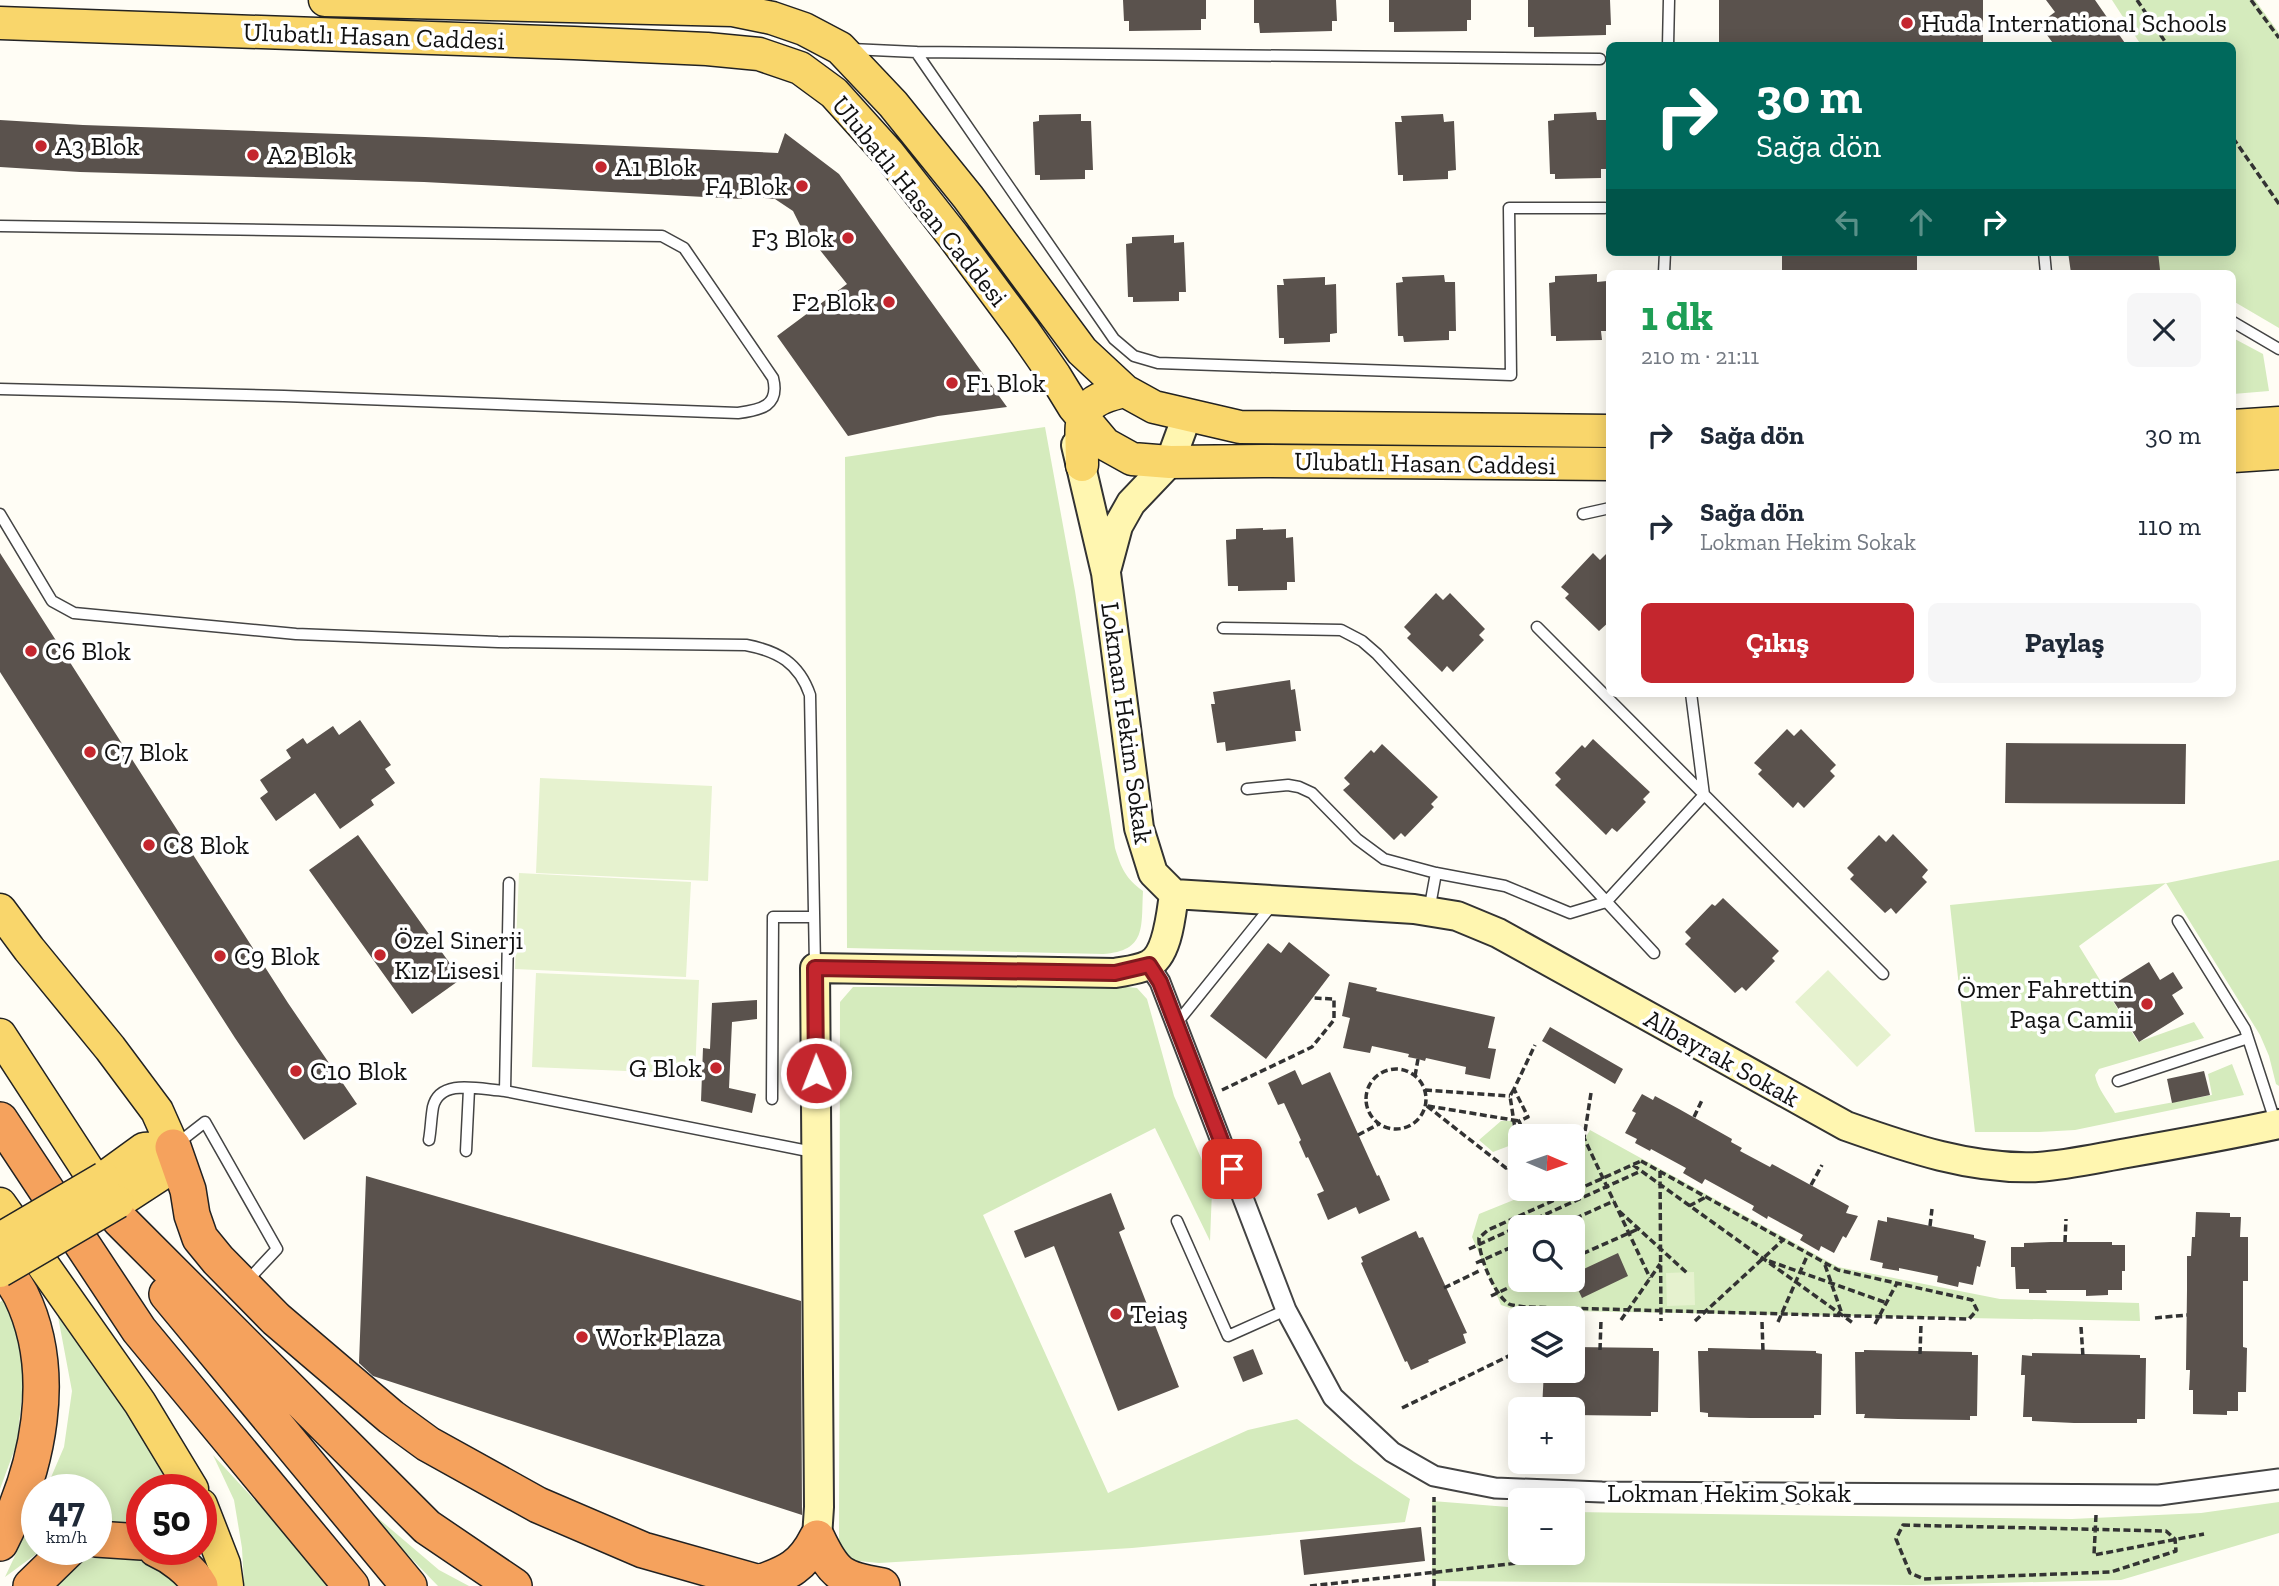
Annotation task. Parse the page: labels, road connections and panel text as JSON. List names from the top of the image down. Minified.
{"streets":{"main road":["Ulubatlı Hasan Caddesi","Lokman Hekim Sokak","Albayrak Sokak"]},"crossings":[["Ulubatlı Hasan Caddesi","Lokman Hekim Sokak"],["Lokman Hekim Sokak","Albayrak Sokak"]],"places":["Huda International Schools","A3 Blok","A2 Blok","A1 Blok","F4 Blok","F3 Blok","F2 Blok","F1 Blok","C6 Blok","C7 Blok","C8 Blok","Özel Sinerji Kız Lisesi","C9 Blok","Ömer Fahrettin Paşa Camii","G Blok","C10 Blok","Teiaş","Work Plaza"],"north":"right","page":{"turn":["30 m","Sağa dön"],"heading":["1 dk","210 m · 21:11"],"list":[{"name":"Sağa dön","value":"30 m"},{"name":"Sağa dön","note":"Lokman Hekim Sokak","value":"110 m"}],"buttons":["Çıkış","Paylaş"],"map_buttons":["+","−"],"speed":"47 km/h","limit":"50"}}
